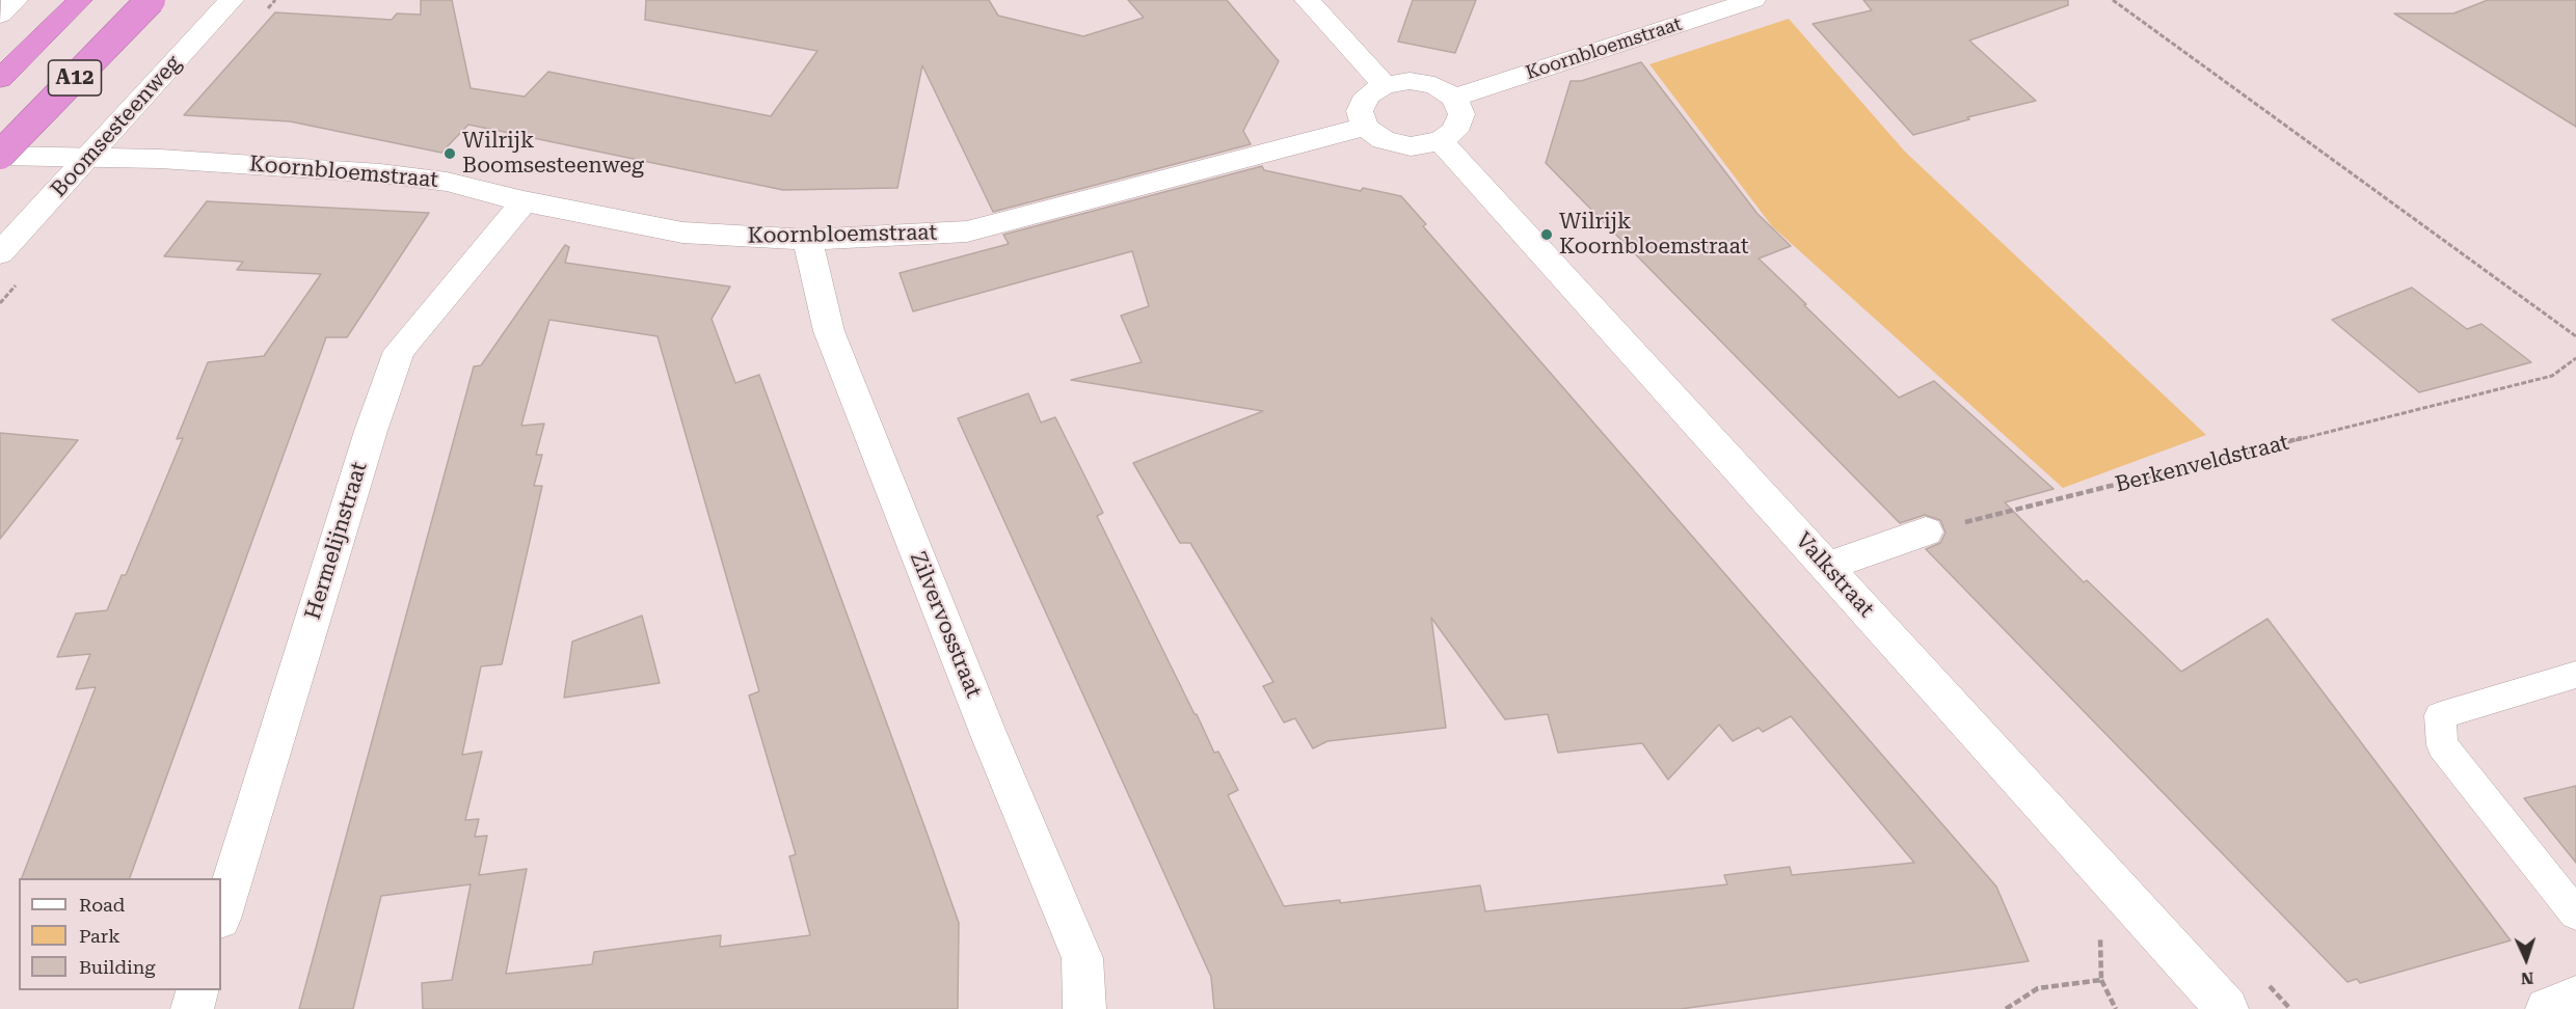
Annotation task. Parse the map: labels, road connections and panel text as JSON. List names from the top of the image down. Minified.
{"streets":{"highway":["A12"],"street":["Koornbloemstraat","Boomsesteenweg","Hermelijnstraat","Valkstraat","Zilvervosstraat"],"path":["Berkenveldstraat"]},"crossings":[["Koornbloemstraat","A12"],["Koornbloemstraat","Boomsesteenweg"],["Koornbloemstraat","Hermelijnstraat"],["Koornbloemstraat","Valkstraat"],["Koornbloemstraat","Zilvervosstraat"]],"places":["Wilrijk Boomsesteenweg","Wilrijk Koornbloemstraat"],"legend":["Road","Park","Building"],"north":"bottom"}
